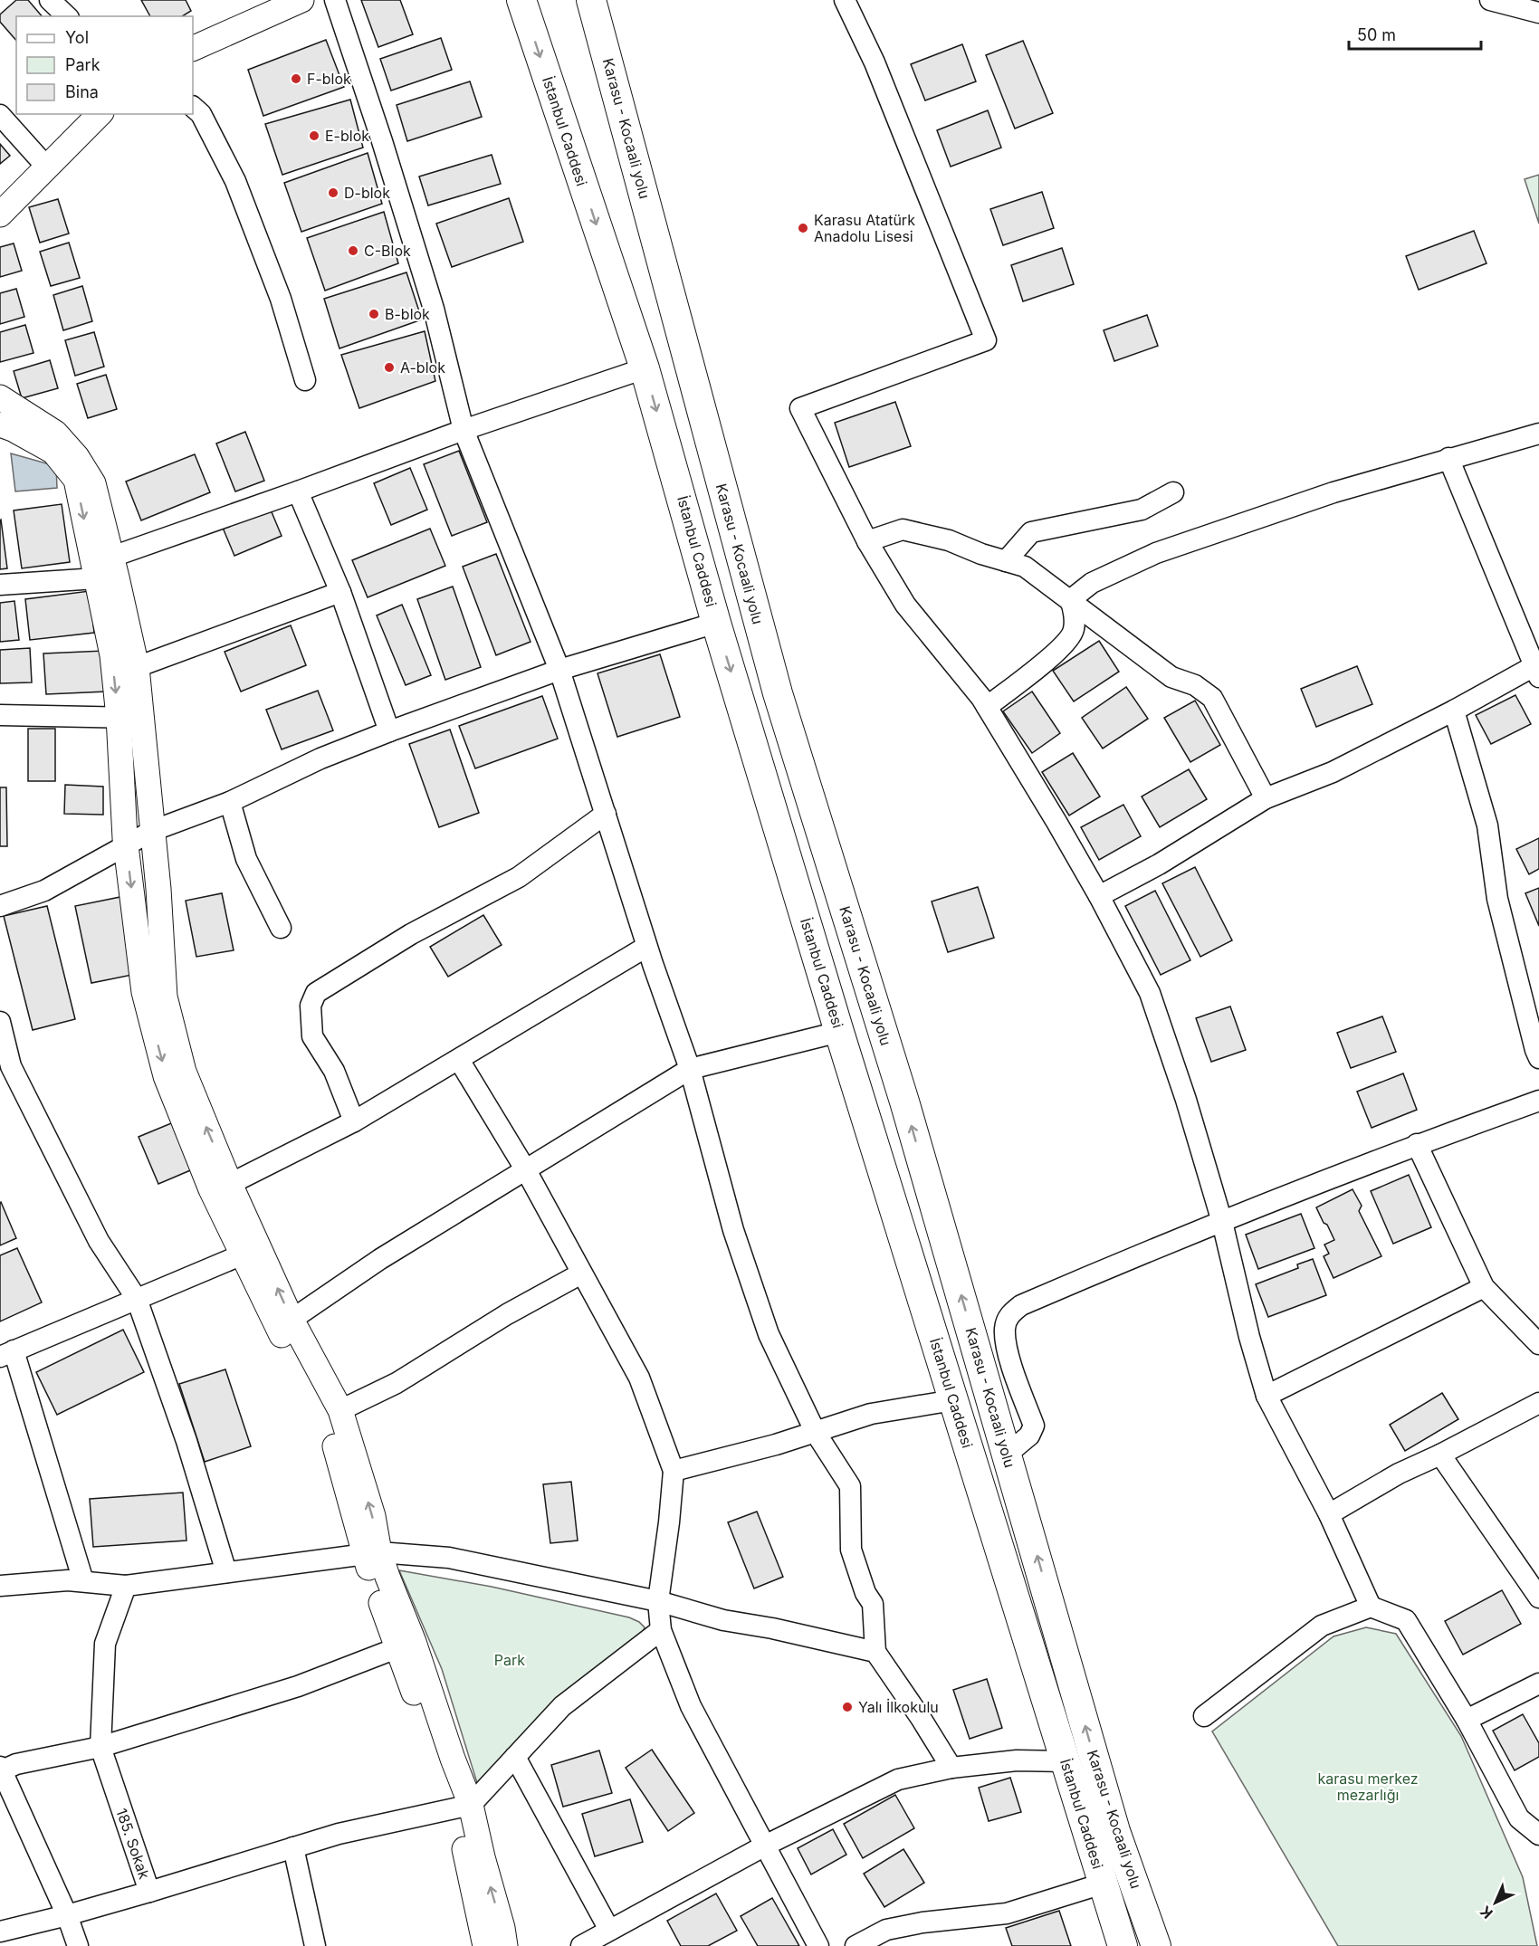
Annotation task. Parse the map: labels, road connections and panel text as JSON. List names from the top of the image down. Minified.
{"streets":{"highway":["Karasu - Kocaali yolu","İstanbul Caddesi"],"street":["185. Sokak"]},"one_way":["Karasu - Kocaali yolu","İstanbul Caddesi"],"parks":["Park","karasu merkez mezarlığı"],"places":["F-blok","E-blok","D-blok","Karasu Atatürk Anadolu Lisesi","C-Blok","B-blok","A-blok","Yalı İlkokulu"],"legend":["Yol","Park","Bina"],"scale_bar":"50 m","north":"bottom left"}
